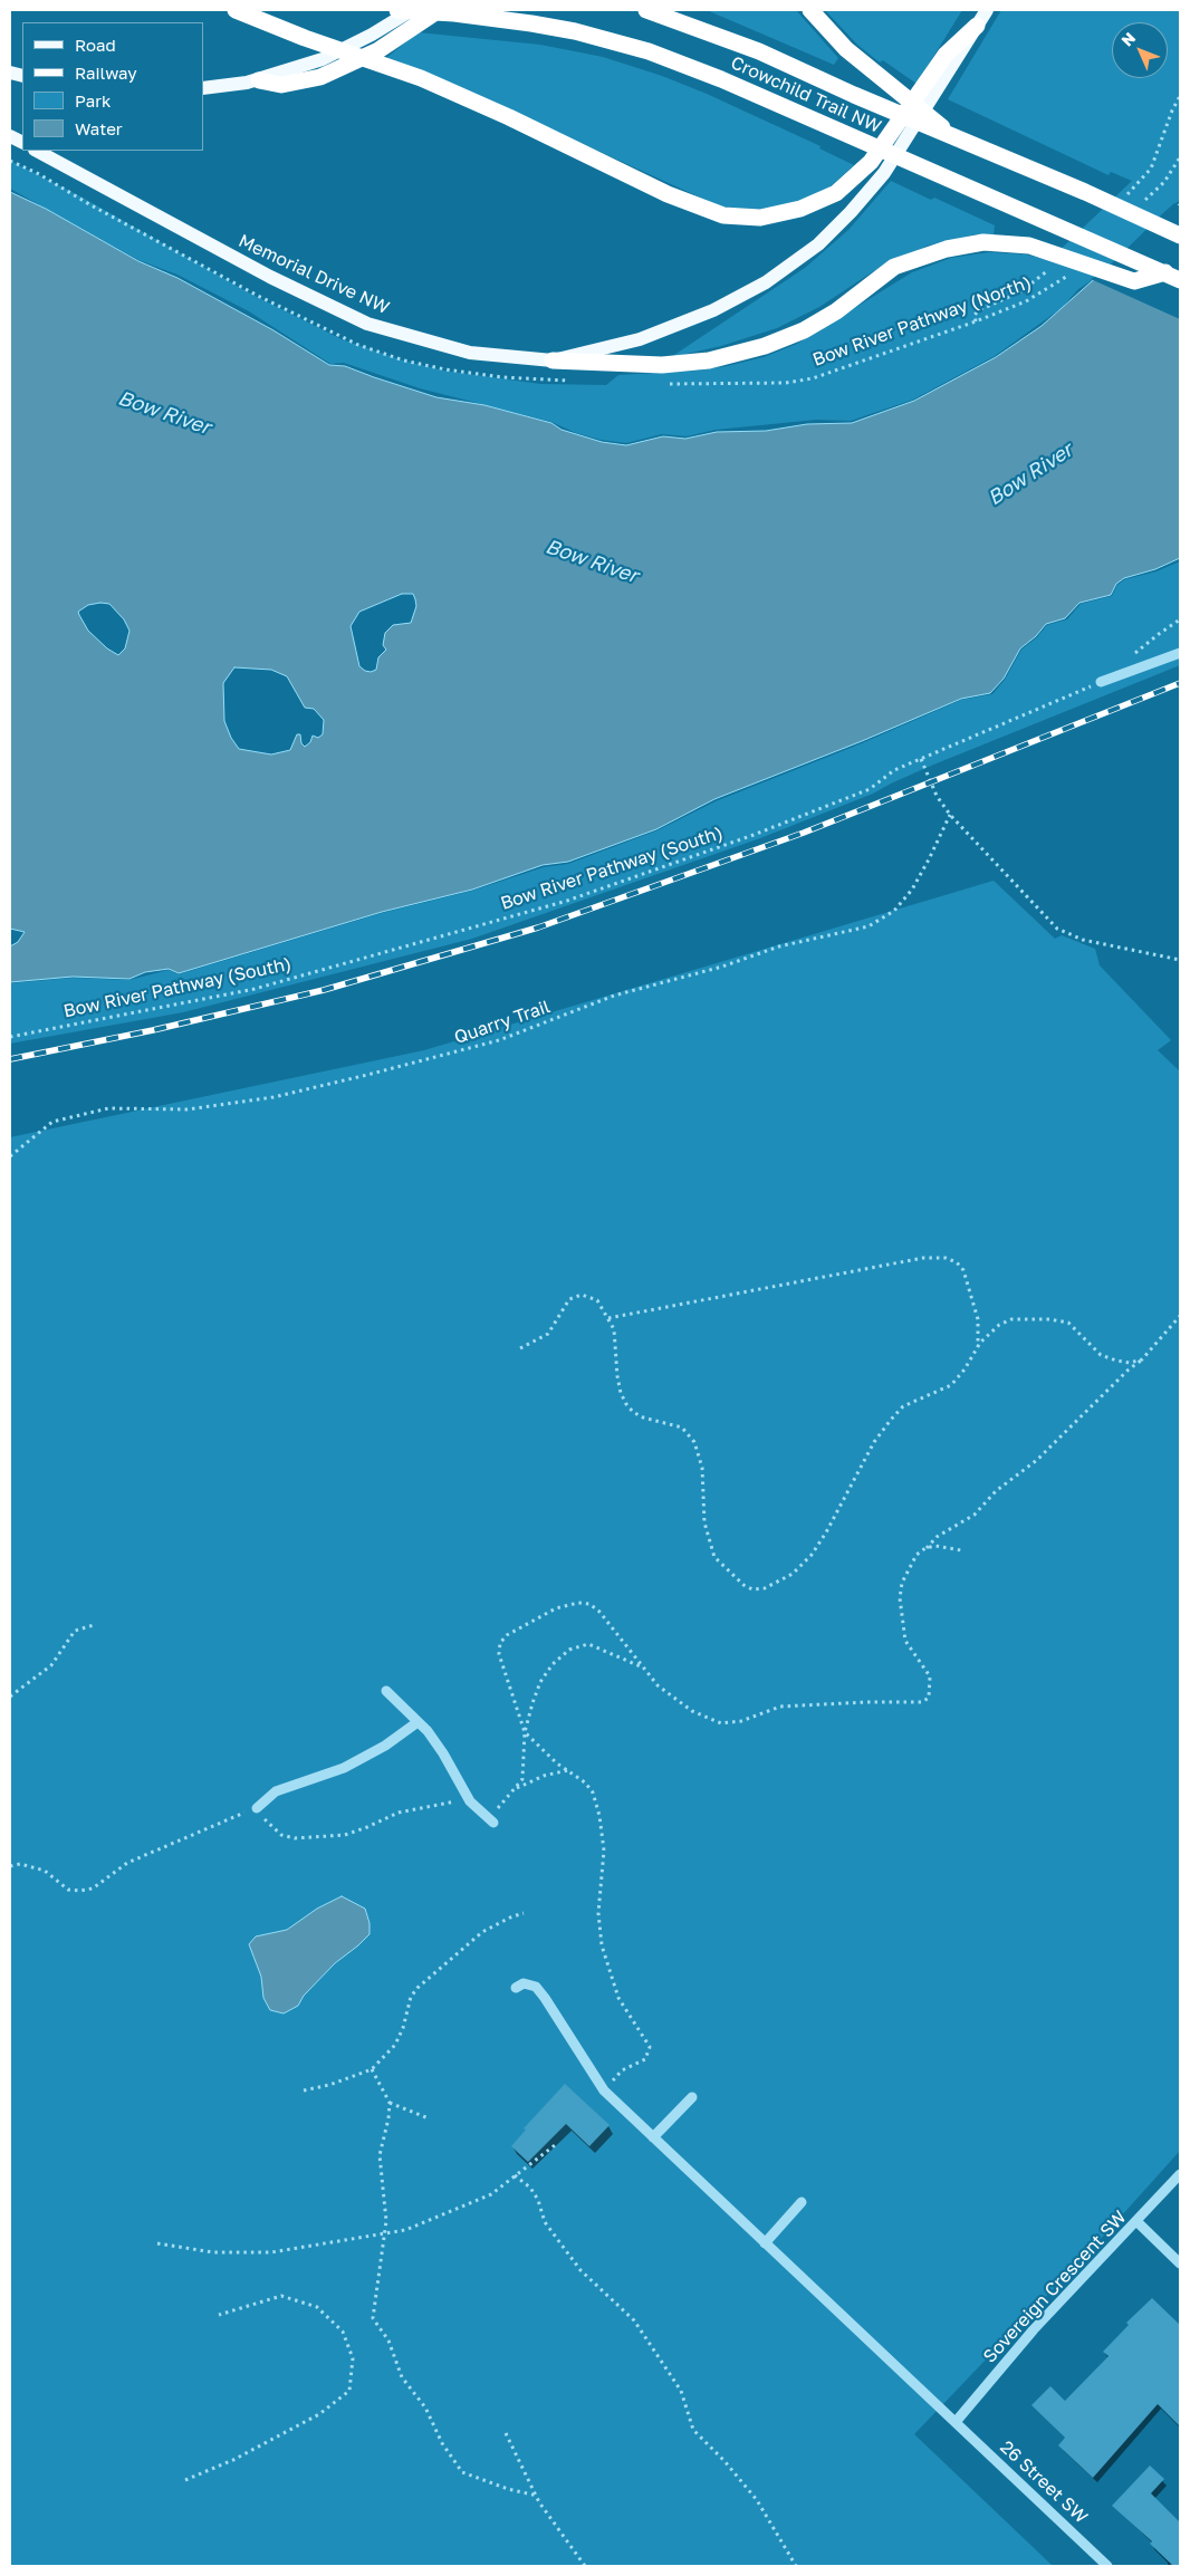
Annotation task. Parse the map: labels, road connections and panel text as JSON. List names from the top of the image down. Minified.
{"streets":{"highway":["Crowchild Trail NW"],"main road":["Memorial Drive NW"],"street":["Sovereign Crescent SW","26 Street SW"],"path":["Bow River Pathway (North)","Bow River Pathway (South)","Quarry Trail"]},"crossings":[["Sovereign Crescent SW","26 Street SW"]],"water":["Bow River"],"legend":["Road","Railway","Park","Water"],"north":"top left"}
